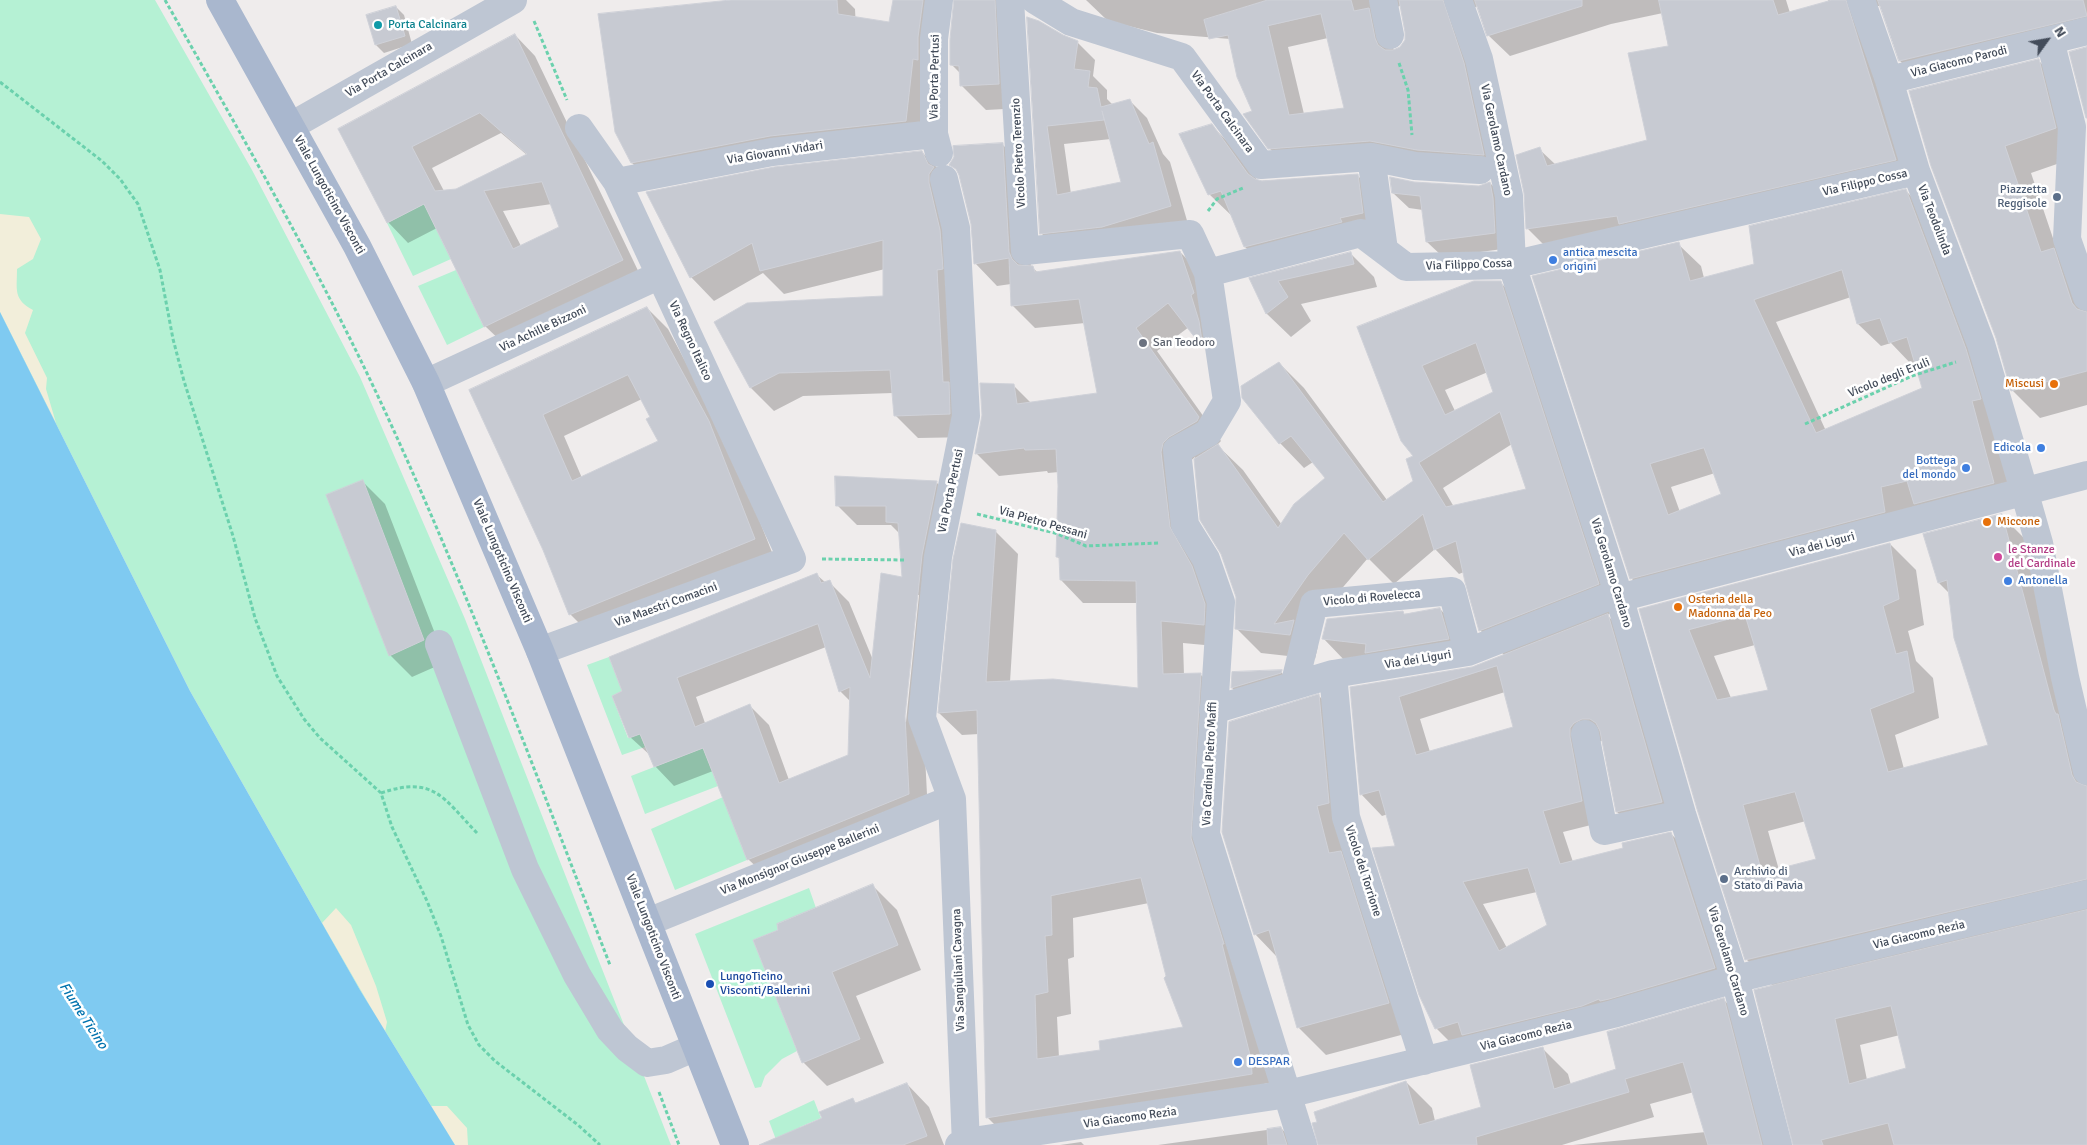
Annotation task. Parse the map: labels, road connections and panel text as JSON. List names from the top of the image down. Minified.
{"streets":{"main road":["Viale Lungoticino Visconti"],"street":["Via Giacomo Parodi","Via Porta Calcinara","Via Porta Pertusi","Via Gerolamo Cardano","Via Giovanni Vidari","Vicolo Pietro Terenzio","Via Filippo Cossa","Via Teodolinda","Via Achille Bizzoni","Via Regno Italico","Via dei Liguri","Vicolo di Rovelecca","Via Maestri Comacini","Via Cardinal Pietro Maffi","Via Monsignor Giuseppe Ballerini","Vicolo del Torrione","Via Giacomo Rezia","Via Sangiuliani Cavagna"],"path":["Vicolo degli Eruli","Via Pietro Pessani"]},"crossings":[["Via Giacomo Parodi","Via Teodolinda"],["Via Porta Calcinara","Viale Lungoticino Visconti"],["Via Porta Pertusi","Via Giovanni Vidari"],["Via Porta Pertusi","Via Pietro Pessani"],["Via Porta Pertusi","Via Monsignor Giuseppe Ballerini"],["Via Porta Pertusi","Via Sangiuliani Cavagna"],["Via Gerolamo Cardano","Via Filippo Cossa"],["Via Gerolamo Cardano","Via dei Liguri"],["Via Gerolamo Cardano","Via Giacomo Rezia"],["Via Giovanni Vidari","Via Regno Italico"],["Via Filippo Cossa","Via Teodolinda"],["Via Filippo Cossa","Via Cardinal Pietro Maffi"],["Viale Lungoticino Visconti","Via Achille Bizzoni"],["Viale Lungoticino Visconti","Via Maestri Comacini"],["Viale Lungoticino Visconti","Via Monsignor Giuseppe Ballerini"],["Via Teodolinda","Vicolo degli Eruli"],["Via Teodolinda","Via dei Liguri"],["Via Achille Bizzoni","Via Regno Italico"],["Via Regno Italico","Via Maestri Comacini"],["Via Pietro Pessani","Via Cardinal Pietro Maffi"],["Via dei Liguri","Vicolo di Rovelecca"],["Via dei Liguri","Via Cardinal Pietro Maffi"],["Via dei Liguri","Vicolo del Torrione"],["Via Cardinal Pietro Maffi","Via Giacomo Rezia"],["Via Monsignor Giuseppe Ballerini","Via Sangiuliani Cavagna"],["Vicolo del Torrione","Via Giacomo Rezia"],["Via Giacomo Rezia","Via Sangiuliani Cavagna"]],"water":["Fiume Ticino"],"places":["Porta Calcinara","Piazzetta Reggisole","antica mescita origini","San Teodoro","Miscusi","Edicola","Bottega del mondo","Miccone","le Stanze del Cardinale","Antonella","Osteria della Madonna da Peo","Archivio di Stato di Pavia","LungoTicino Visconti/Ballerini","DESPAR"],"north":"top right"}
